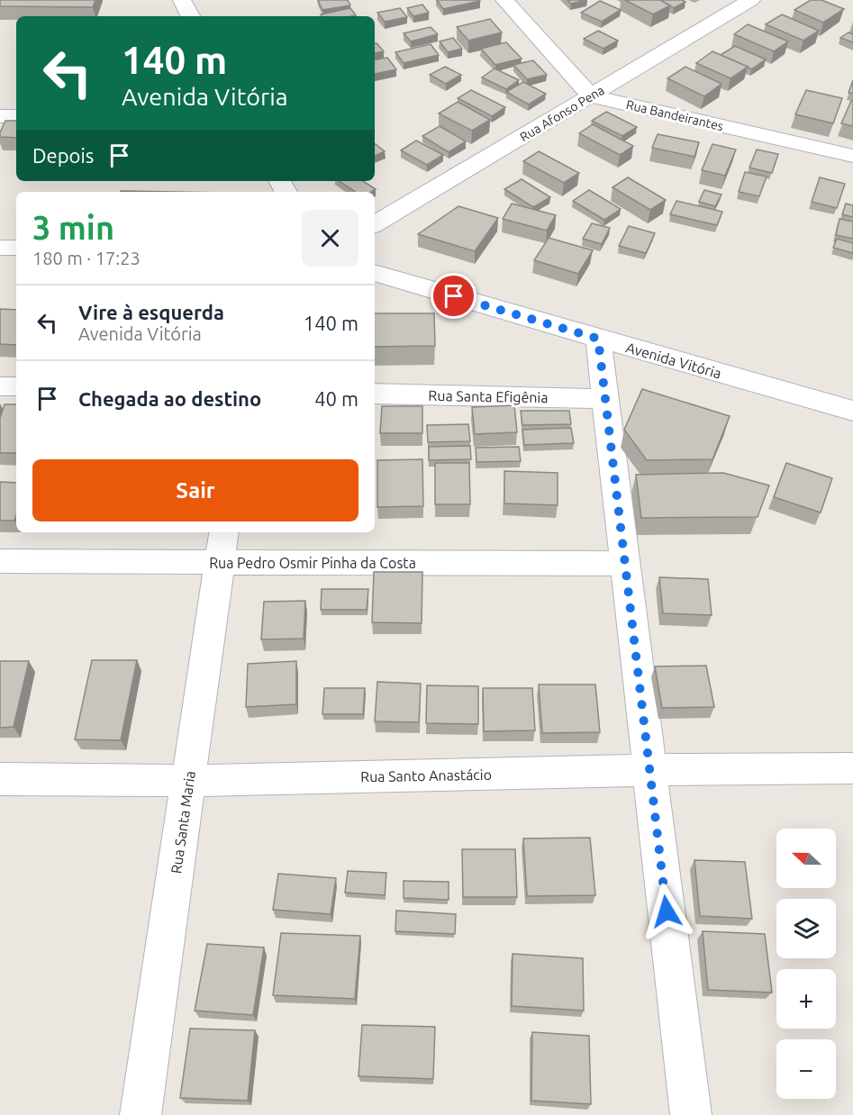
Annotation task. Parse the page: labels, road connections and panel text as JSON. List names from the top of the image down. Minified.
{"streets":{"street":["Rua Afonso Pena","Rua Bandeirantes","Avenida Vitória","Rua Santa Efigênia","Rua Pedro Osmir Pinha da Costa","Rua Santo Anastácio","Rua Santa Maria"]},"crossings":[["Rua Afonso Pena","Rua Bandeirantes"],["Rua Pedro Osmir Pinha da Costa","Rua Santa Maria"],["Rua Santo Anastácio","Rua Santa Maria"]],"north":"left","page":{"turn":["140 m","Avenida Vitória"],"then":"Depois","heading":["3 min","180 m · 17:23"],"list":[{"name":"Vire à esquerda","note":"Avenida Vitória","value":"140 m"},{"name":"Chegada ao destino","value":"40 m"}],"buttons":"Sair","map_buttons":["+","−"]}}
